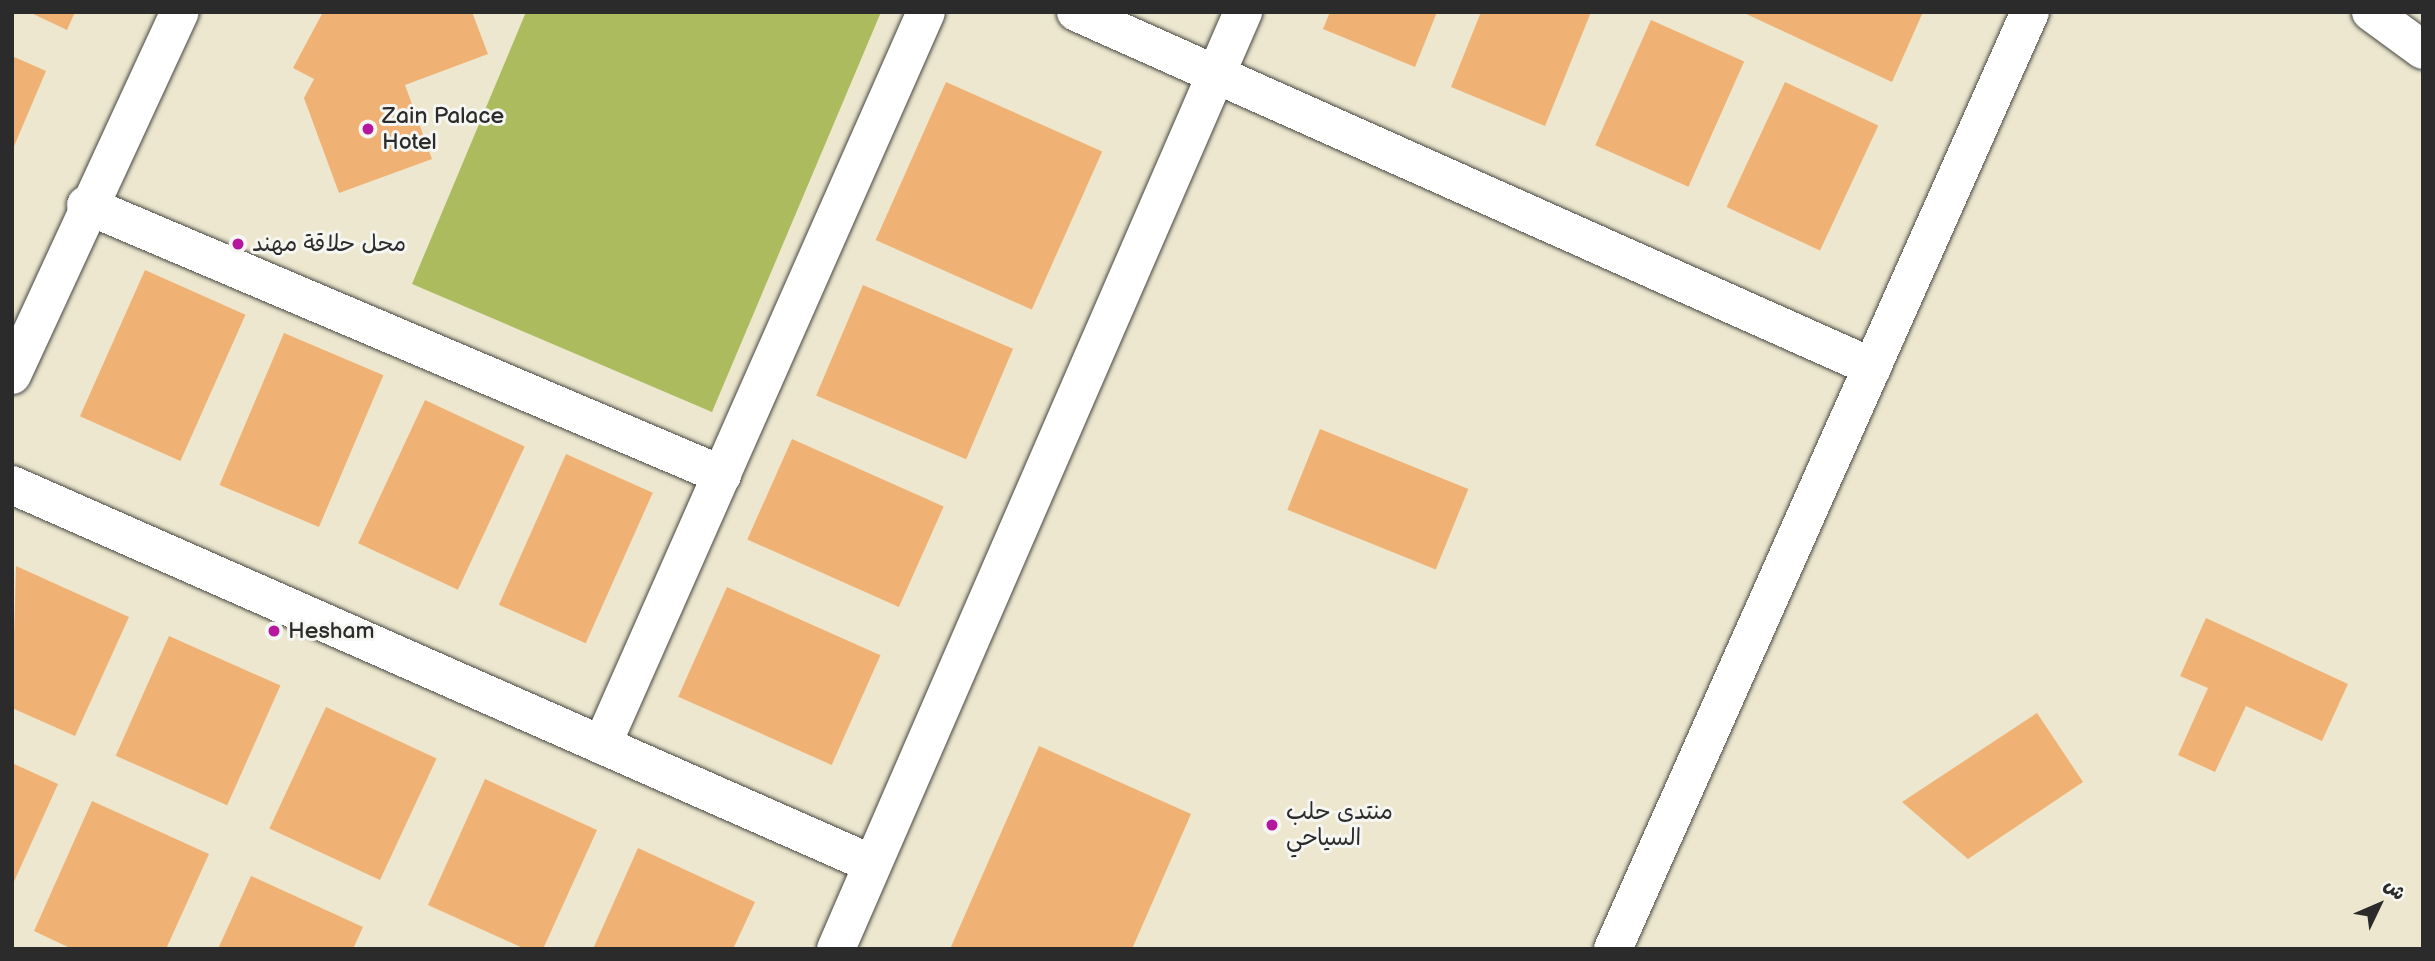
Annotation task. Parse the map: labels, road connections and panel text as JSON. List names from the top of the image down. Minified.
{"places":["Zain Palace Hotel","محل حلاقة مهند","Hesham","منتدى حلب السياحي"],"north":"top right"}
